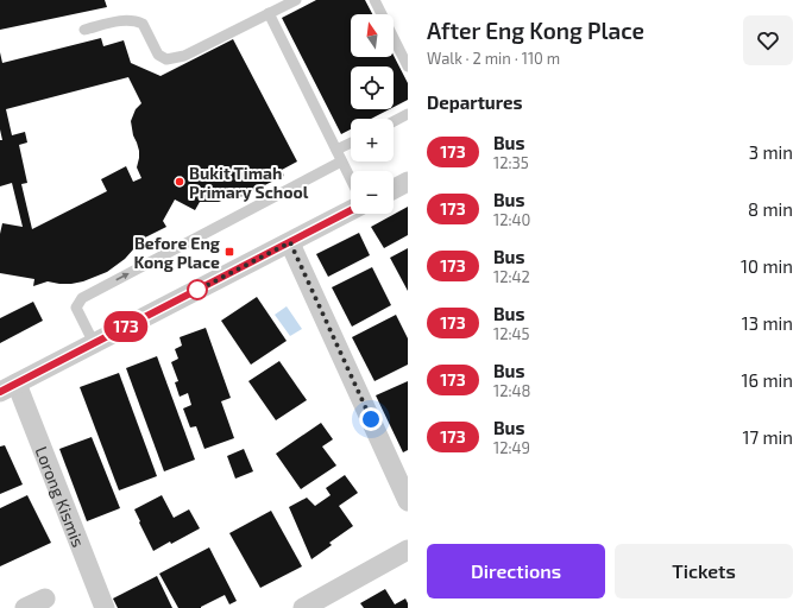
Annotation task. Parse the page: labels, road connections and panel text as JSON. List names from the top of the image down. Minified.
{"streets":{"street":["Lorong Kismis"]},"places":{"other":["Bukit Timah Primary School"],"transit":["Before Eng Kong Place"]},"lines":["bus line 173"],"north":"top","page":{"on_map":"173","heading":[["After Eng Kong Place","Walk · 2 min · 110 m"],"Departures"],"map_buttons":["+","−"],"list":[{"mark":"173","name":"Bus","note":"12:35","value":"3 min"},{"mark":"173","name":"Bus","note":"12:40","value":"8 min"},{"mark":"173","name":"Bus","note":"12:42","value":"10 min"},{"mark":"173","name":"Bus","note":"12:45","value":"13 min"},{"mark":"173","name":"Bus","note":"12:48","value":"16 min"},{"mark":"173","name":"Bus","note":"12:49","value":"17 min"}],"buttons":["Directions","Tickets"]}}
